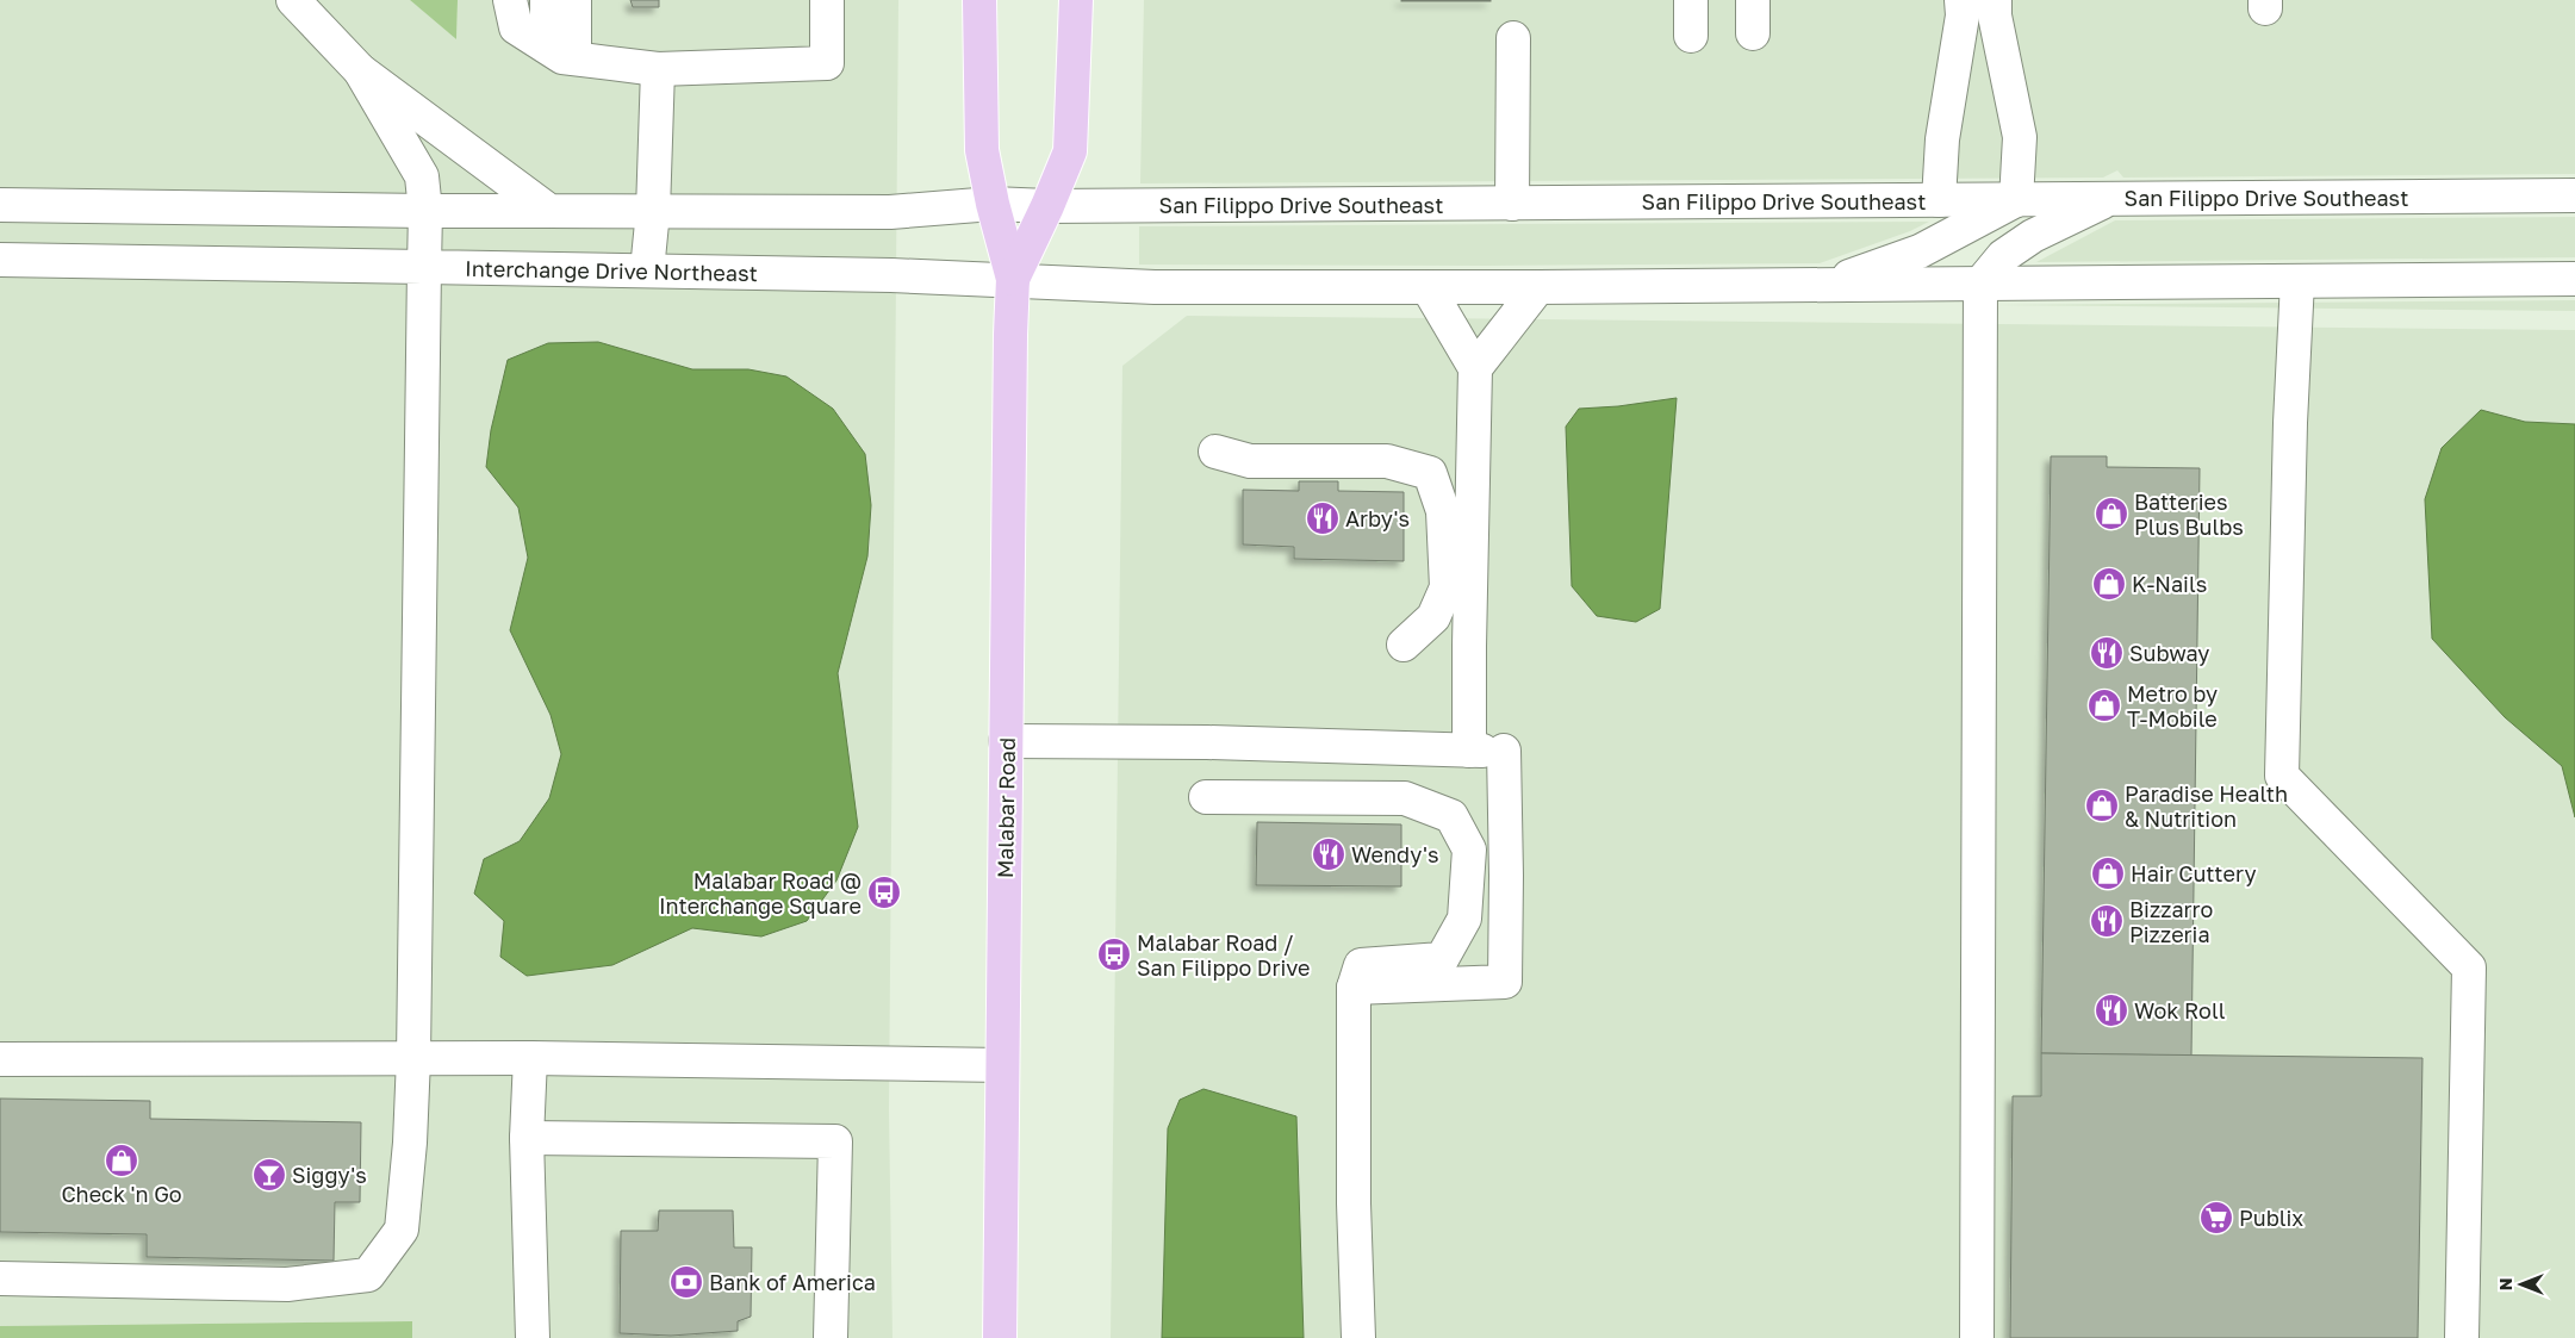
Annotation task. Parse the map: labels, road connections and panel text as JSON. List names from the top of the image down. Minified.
{"streets":{"main road":["Malabar Road"],"street":["San Filippo Drive Southeast","Interchange Drive Northeast"]},"crossings":[["Interchange Drive Northeast","Malabar Road"]],"places":{"shop":["Batteries Plus Bulbs","K-Nails","Metro by T-Mobile","Paradise Health & Nutrition","Hair Cuttery","Check 'n Go"],"restaurant":["Arby's","Subway","Wendy's","Bizzarro Pizzeria","Wok Roll"],"bus stop":["Malabar Road @ Interchange Square","Malabar Road / San Filippo Drive"],"bar":["Siggy's"],"supermarket":["Publix"],"bank":["Bank of America"]},"north":"left"}
